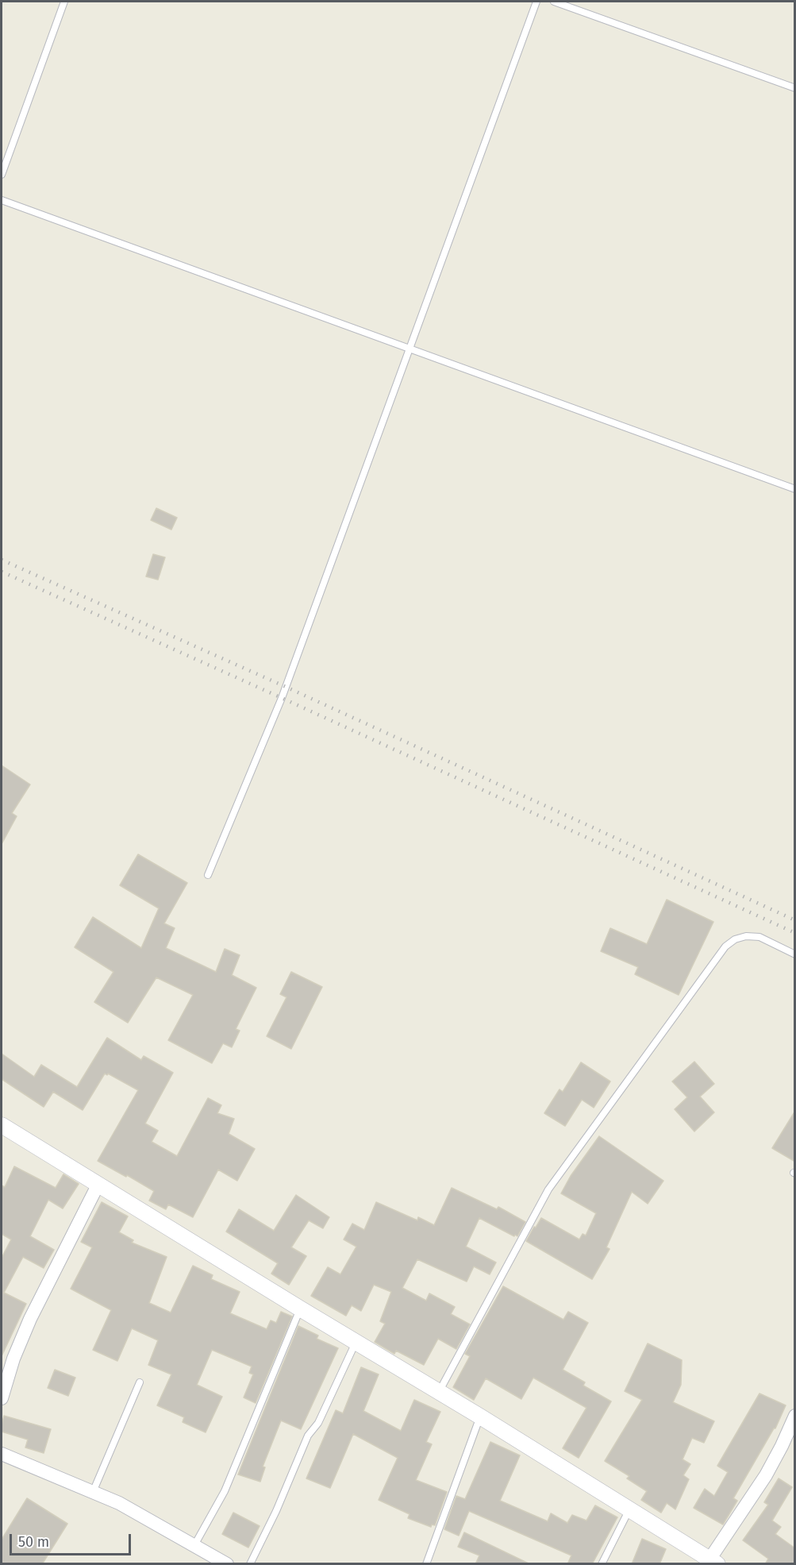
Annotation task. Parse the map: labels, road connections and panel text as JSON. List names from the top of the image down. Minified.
{"scale_bar":"50 m"}
